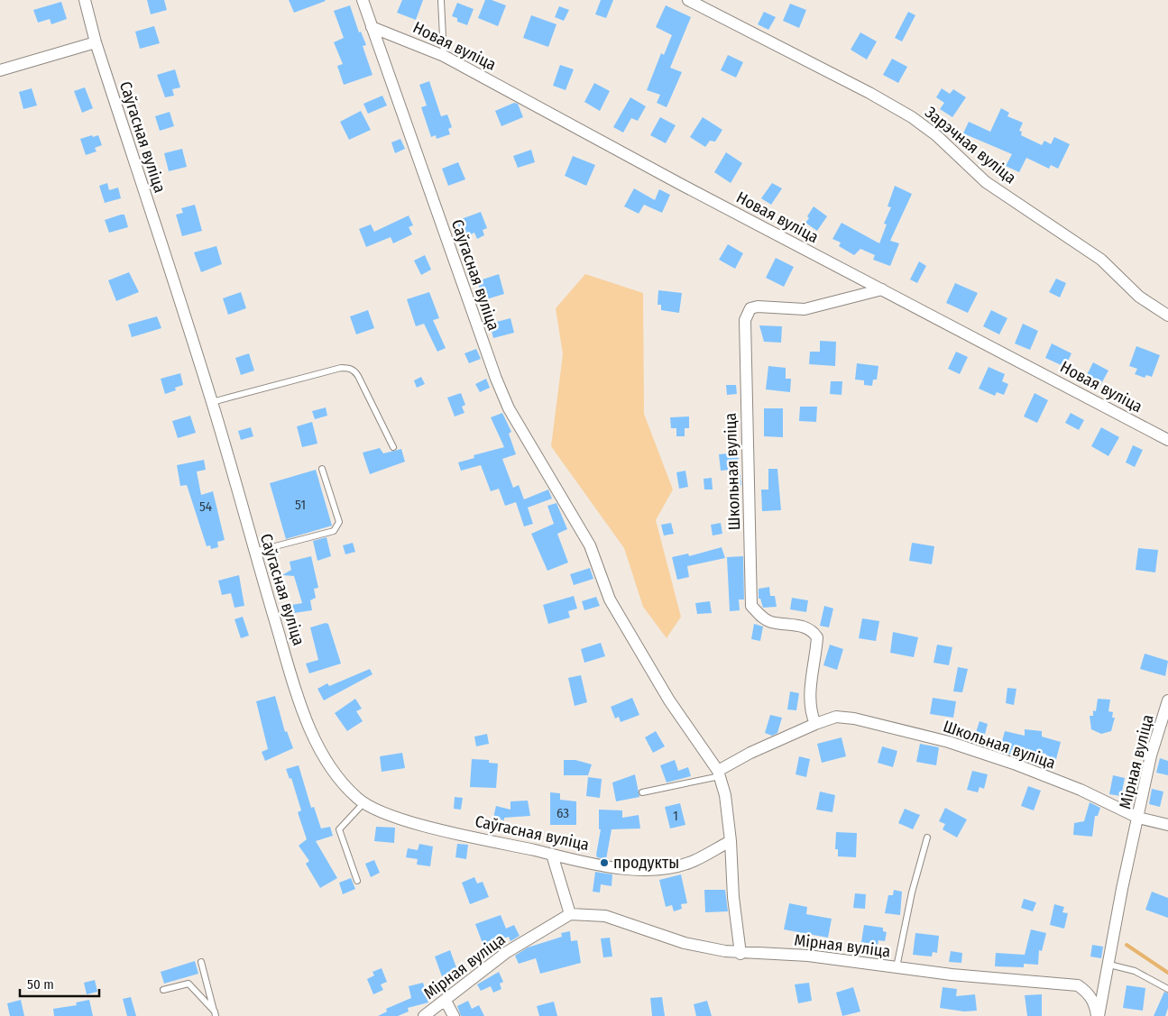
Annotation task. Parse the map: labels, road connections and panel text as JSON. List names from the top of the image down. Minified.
{"streets":{"street":["Новая вуліца","Саўгасная вуліца","Зарэчная вуліца","Школьная вуліца","Мірная вуліца"]},"crossings":[["Новая вуліца","Саўгасная вуліца"],["Новая вуліца","Школьная вуліца"],["Саўгасная вуліца","Школьная вуліца"],["Школьная вуліца","Мірная вуліца"]],"places":["продукты"],"house_numbers":["51","54","63","1"],"scale_bar":"50 m"}
